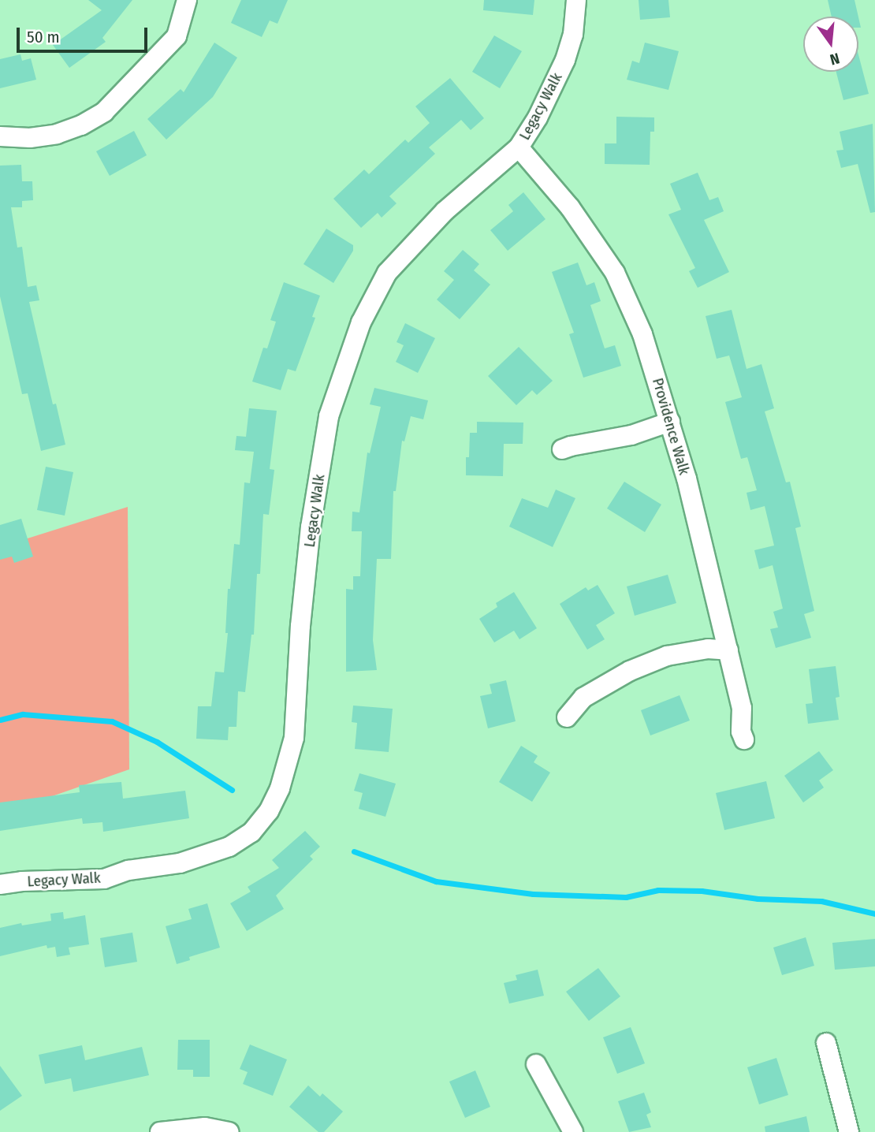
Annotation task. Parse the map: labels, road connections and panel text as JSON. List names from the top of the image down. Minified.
{"streets":{"street":["Legacy Walk","Providence Walk"]},"crossings":[["Legacy Walk","Providence Walk"]],"scale_bar":"50 m","north":"bottom"}
